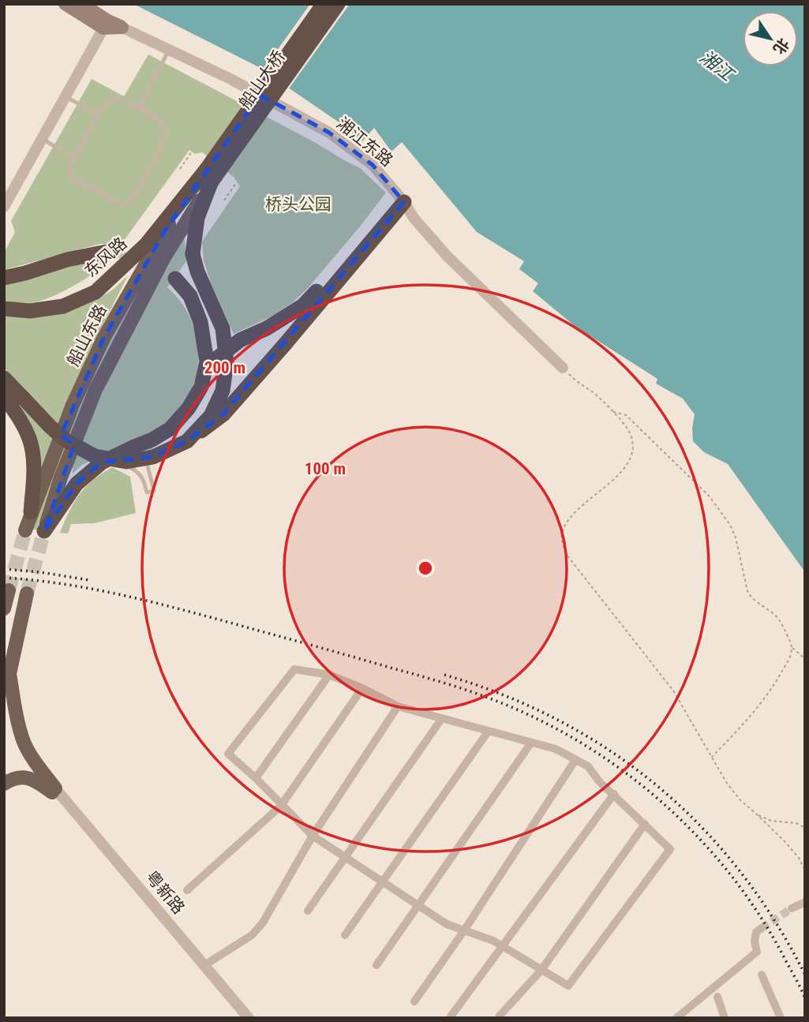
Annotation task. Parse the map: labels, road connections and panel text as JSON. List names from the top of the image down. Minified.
{"streets":{"highway":["船山大桥","东风路"],"main road":["湘江东路","船山东路"],"street":["粤新路"]},"crossings":[["船山大桥","东风路"],["船山大桥","船山东路"],["东风路","船山东路"]],"water":["湘江"],"parks":["桥头公园"],"north":"bottom right","rings":["200 m","100 m"]}
